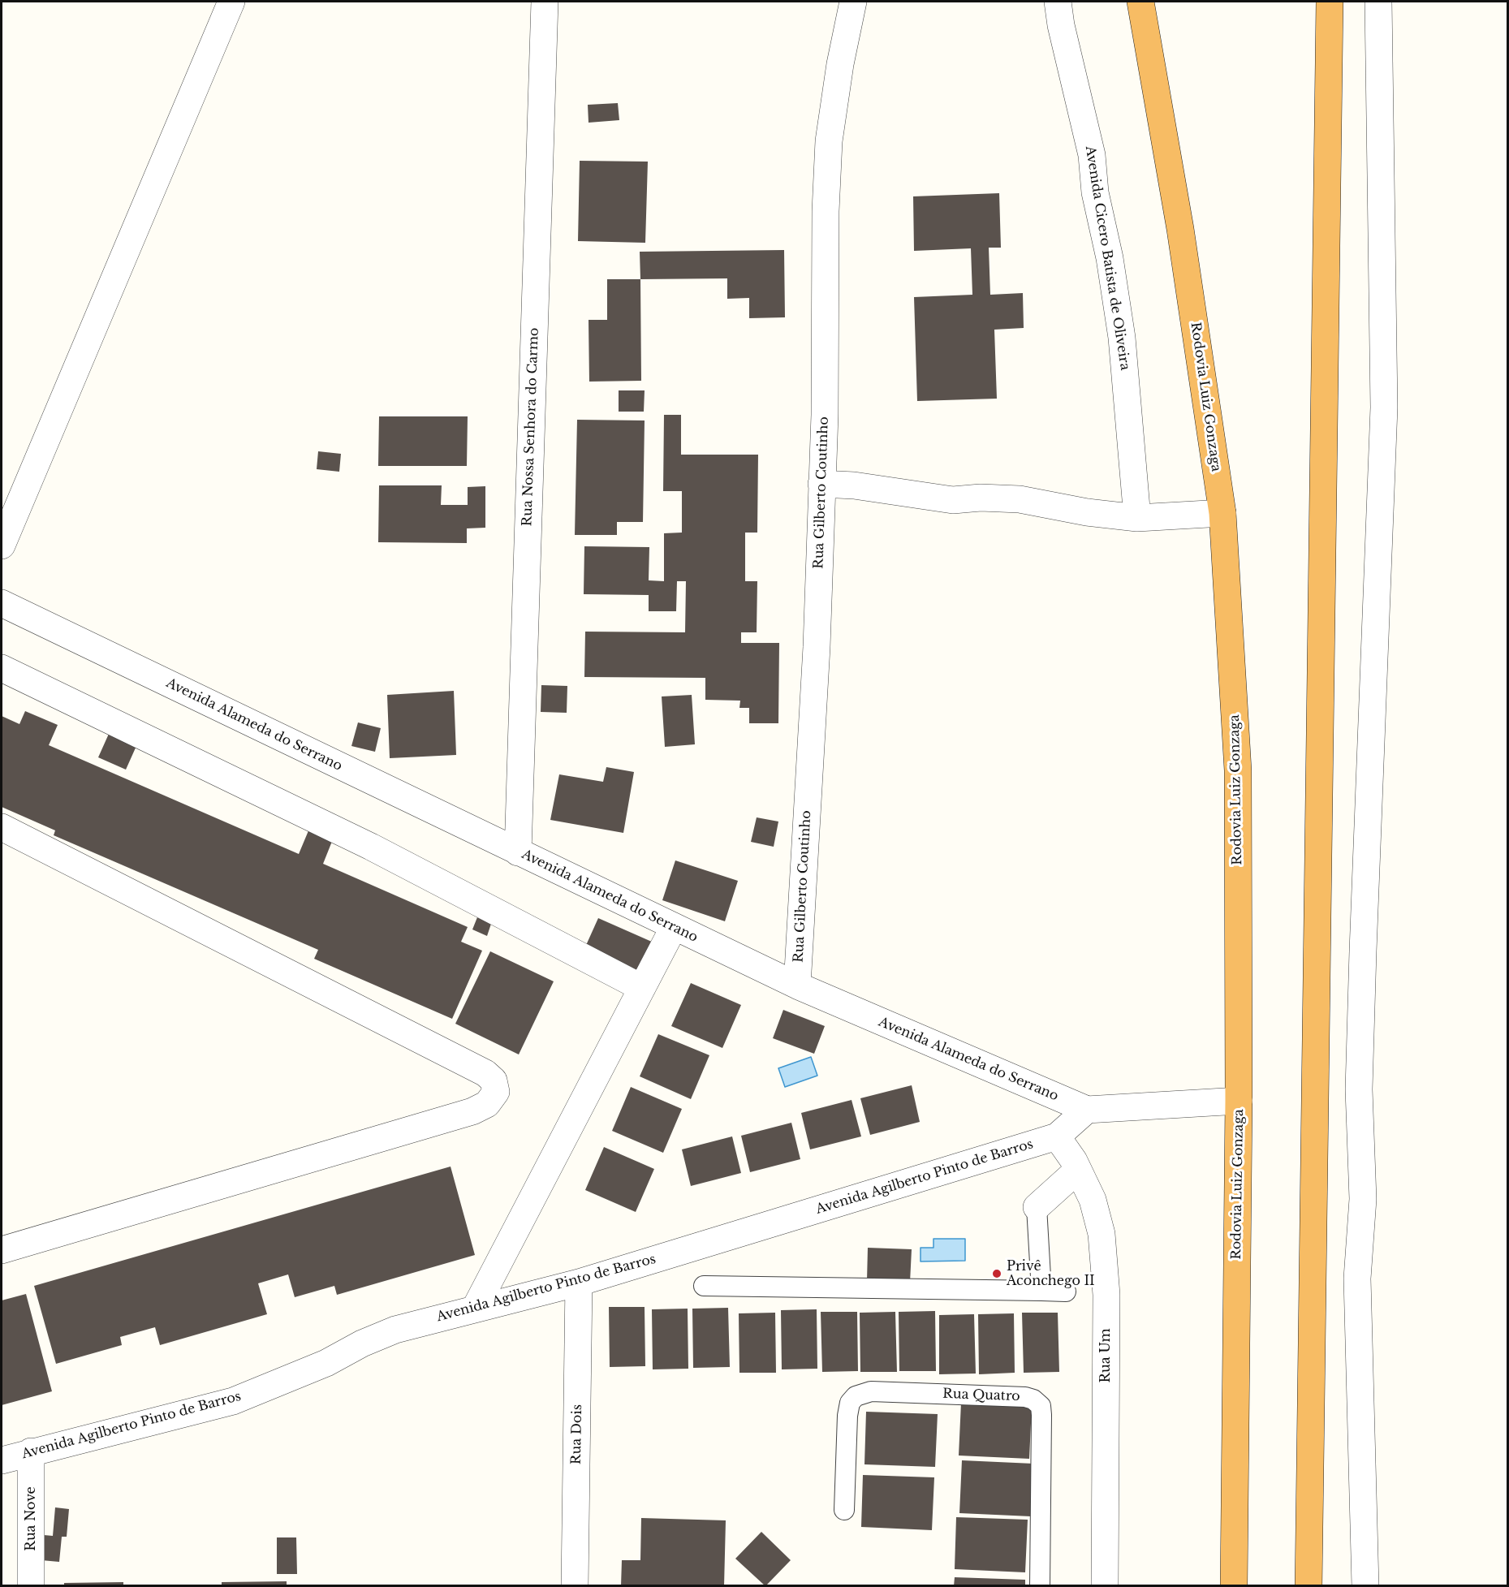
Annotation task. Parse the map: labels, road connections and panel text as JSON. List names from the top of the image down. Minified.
{"streets":{"highway":["Rodovia Luiz Gonzaga"],"street":["Avenida Cicero Batista de Oliveira","Rua Nossa Senhora do Carmo","Rua Gilberto Coutinho","Avenida Alameda do Serrano","Avenida Agilberto Pinto de Barros","Rua Um","Rua Dois","Rua Nove"],"lane":["Rua Quatro"]},"crossings":[["Rodovia Luiz Gonzaga","Avenida Alameda do Serrano"],["Rua Nossa Senhora do Carmo","Avenida Alameda do Serrano"],["Rua Gilberto Coutinho","Avenida Alameda do Serrano"],["Avenida Alameda do Serrano","Avenida Agilberto Pinto de Barros"],["Avenida Agilberto Pinto de Barros","Rua Um"],["Avenida Agilberto Pinto de Barros","Rua Dois"],["Avenida Agilberto Pinto de Barros","Rua Nove"]],"places":["Privê Aconchego II"]}
